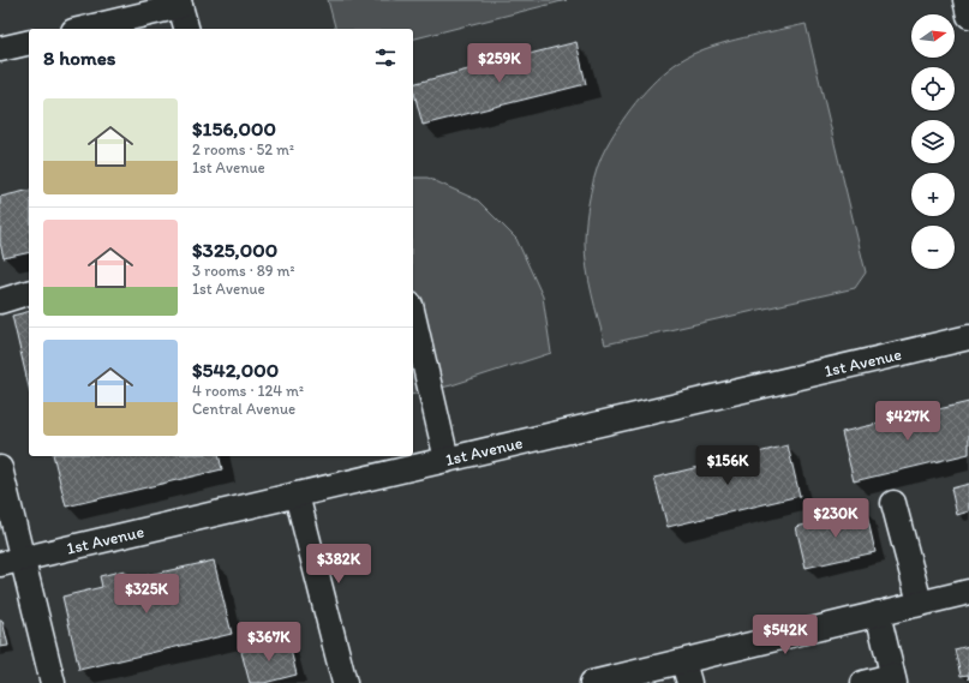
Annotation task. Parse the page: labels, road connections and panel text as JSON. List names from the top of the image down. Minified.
{"streets":{"street":["1st Avenue"]},"north":"right","page":{"map_buttons":["+","−"],"heading":"8 homes","price":["$259K","$427K","$156K","$230K","$382K","$325K","$542K","$367K"],"list":[{"name":"$156,000","note":"2 rooms · 52 m² · 1st Avenue"},{"name":"$325,000","note":"3 rooms · 89 m² · 1st Avenue"},{"name":"$542,000","note":"4 rooms · 124 m² · Central Avenue"}]}}
